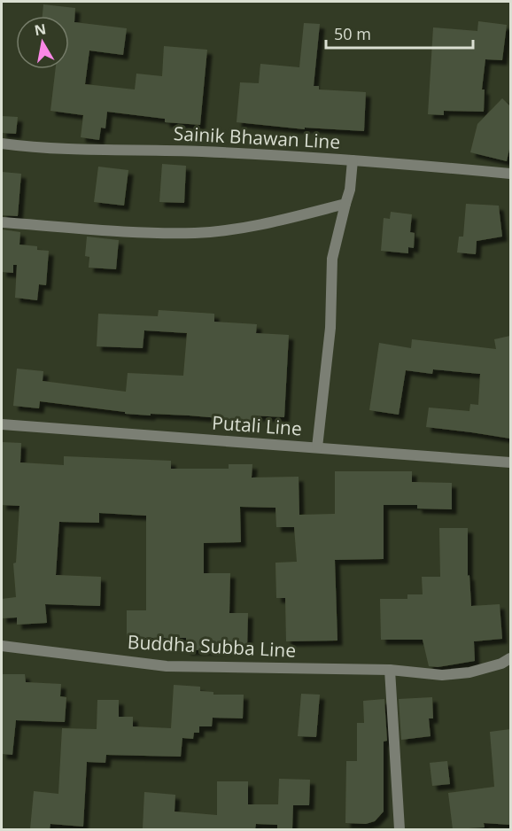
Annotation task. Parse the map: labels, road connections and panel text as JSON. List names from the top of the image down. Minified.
{"streets":{"street":["Sainik Bhawan Line","Putali Line","Buddha Subba Line"]},"scale_bar":"50 m","north":"top"}
